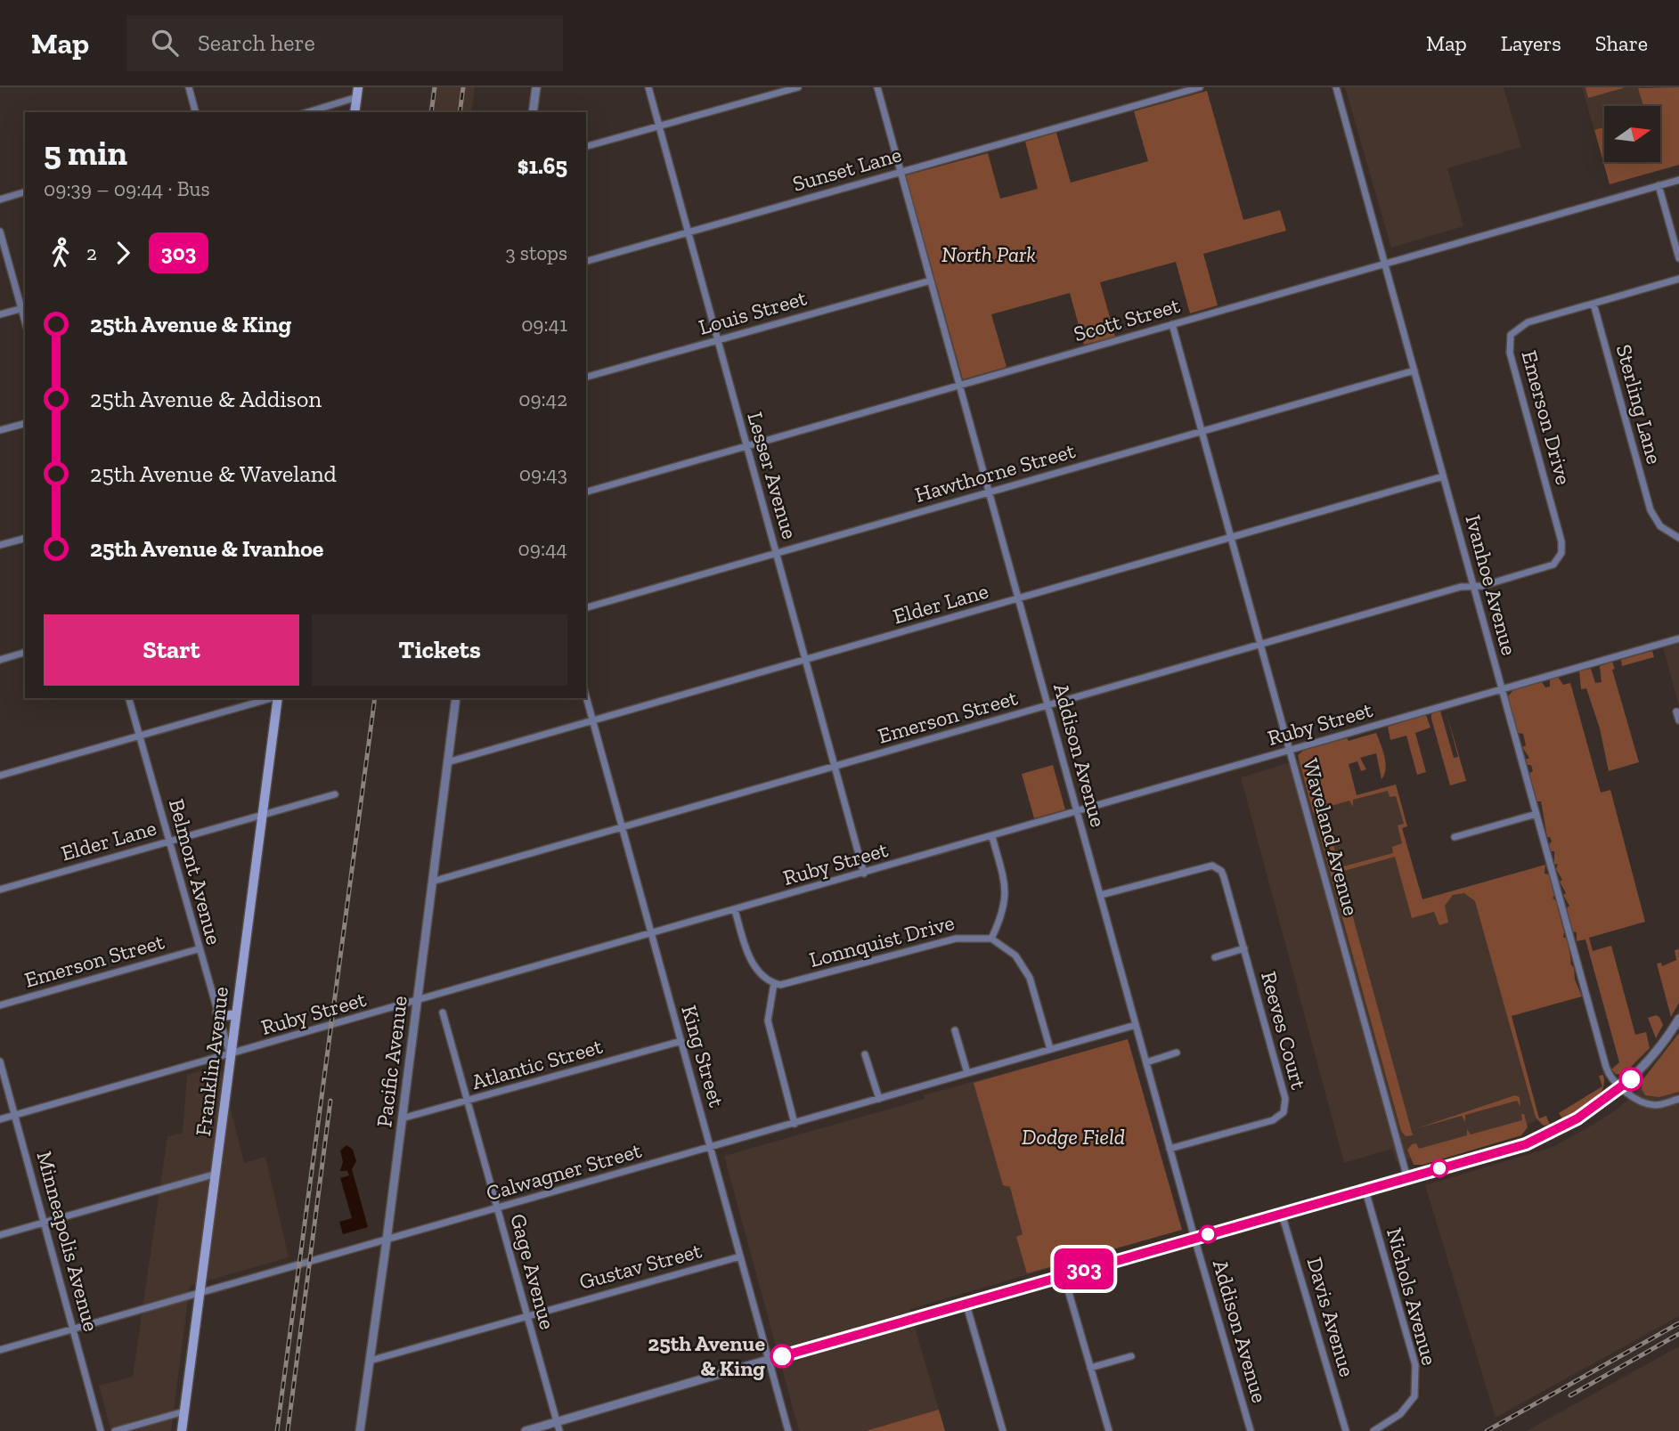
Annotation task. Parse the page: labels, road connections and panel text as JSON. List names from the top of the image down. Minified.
{"streets":{"main road":["Franklin Avenue"],"street":["Sunset Lane","Louis Street","Scott Street","Sterling Lane","Emerson Drive","Hawthorne Street","Lesser Avenue","Ivanhoe Avenue","Elder Lane","Emerson Street","Ruby Street","Addison Avenue","Waveland Avenue","Belmont Avenue","Lonnquist Drive","Reeves Court","King Street","Pacific Avenue","Atlantic Street","Calwagner Street","Minneapolis Avenue","Gustav Street","Gage Avenue","Nichols Avenue","Davis Avenue"]},"crossings":[["Sunset Lane","Lesser Avenue"],["Sunset Lane","Addison Avenue"],["Louis Street","Lesser Avenue"],["Louis Street","Addison Avenue"],["Scott Street","Lesser Avenue"],["Scott Street","Ivanhoe Avenue"],["Scott Street","Addison Avenue"],["Scott Street","Waveland Avenue"],["Sterling Lane","Emerson Drive"],["Emerson Drive","Ivanhoe Avenue"],["Emerson Drive","Emerson Street"],["Hawthorne Street","Lesser Avenue"],["Hawthorne Street","Ivanhoe Avenue"],["Hawthorne Street","Addison Avenue"],["Hawthorne Street","Waveland Avenue"],["Lesser Avenue","Elder Lane"],["Lesser Avenue","Emerson Street"],["Lesser Avenue","Ruby Street"],["Ivanhoe Avenue","Elder Lane"],["Ivanhoe Avenue","Emerson Street"],["Ivanhoe Avenue","Ruby Street"],["Elder Lane","Addison Avenue"],["Elder Lane","Waveland Avenue"],["Elder Lane","Belmont Avenue"],["Elder Lane","King Street"],["Elder Lane","Franklin Avenue"],["Elder Lane","Pacific Avenue"],["Emerson Street","Addison Avenue"],["Emerson Street","Waveland Avenue"],["Emerson Street","Belmont Avenue"],["Emerson Street","King Street"],["Emerson Street","Pacific Avenue"],["Ruby Street","Addison Avenue"],["Ruby Street","Waveland Avenue"],["Ruby Street","Belmont Avenue"],["Ruby Street","King Street"],["Ruby Street","Franklin Avenue"],["Ruby Street","Pacific Avenue"],["Ruby Street","Minneapolis Avenue"],["Addison Avenue","Reeves Court"],["Addison Avenue","Calwagner Street"],["Belmont Avenue","Franklin Avenue"],["King Street","Atlantic Street"],["King Street","Calwagner Street"],["King Street","Gustav Street"],["Franklin Avenue","Calwagner Street"],["Pacific Avenue","Atlantic Street"],["Pacific Avenue","Calwagner Street"],["Pacific Avenue","Gustav Street"],["Atlantic Street","Gage Avenue"],["Calwagner Street","Minneapolis Avenue"],["Calwagner Street","Gage Avenue"],["Gustav Street","Gage Avenue"]],"parks":["North Park","Dodge Field"],"places":["25th Avenue & King"],"lines":["bus line 303"],"north":"right","page":{"header":"Map","search":"Search here","nav":["Map","Layers","Share"],"on_map":"303","heading":["5 min","09:39 – 09:44 · Bus","$1.65"],"legs":["2","303","3 stops"],"list":[{"name":"25th Avenue & King","value":"09:41"},{"name":"25th Avenue & Addison","value":"09:42"},{"name":"25th Avenue & Waveland","value":"09:43"},{"name":"25th Avenue & Ivanhoe","value":"09:44"}],"buttons":["Start","Tickets"]}}
